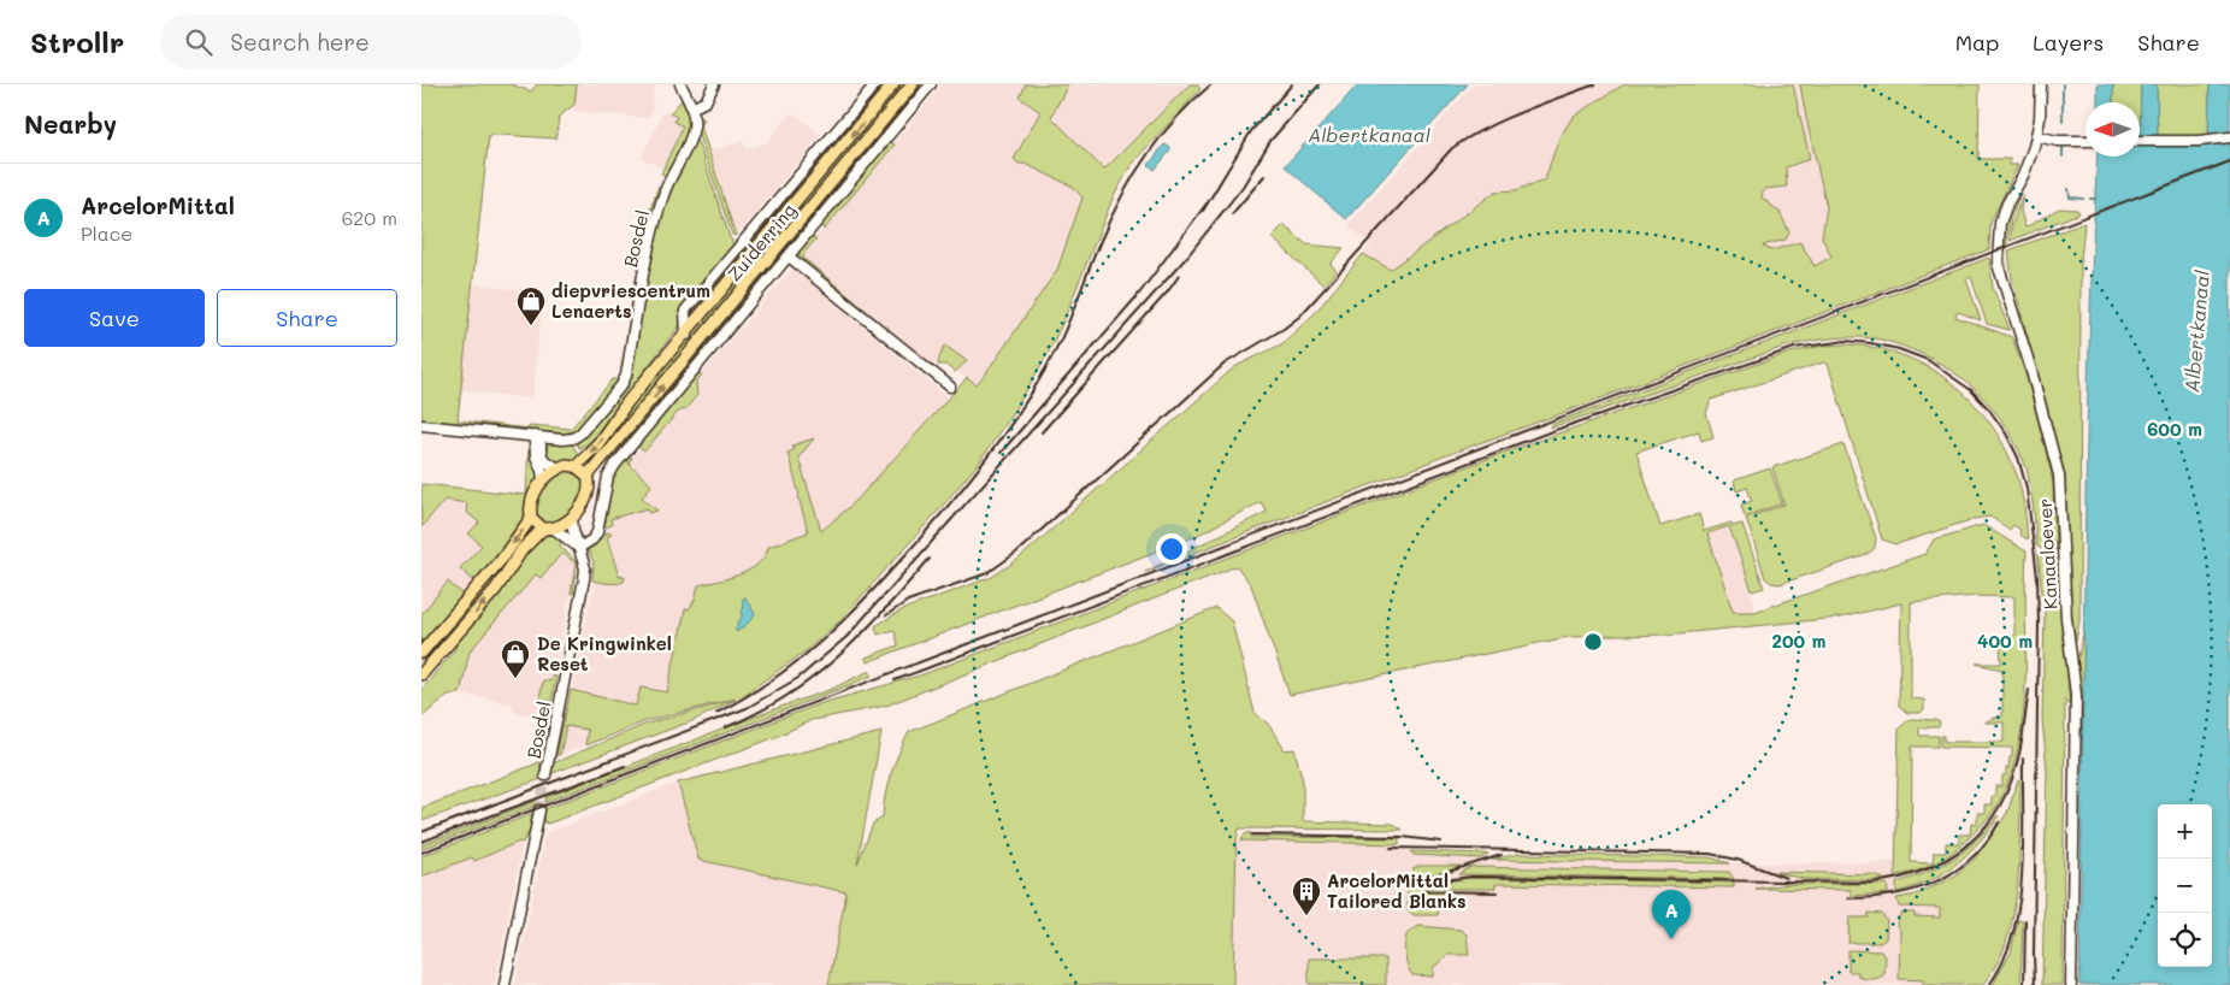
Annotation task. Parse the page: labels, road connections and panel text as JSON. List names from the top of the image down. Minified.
{"streets":{"main road":["Zuiderring"],"street":["Bosdel","Kanaaloever"]},"crossings":[["Bosdel","Zuiderring"]],"water":["Albertkanaal"],"places":{"shop":["diepvriescentrum Lenaerts","De Kringwinkel Reset"],"building":["ArcelorMittal Tailored Blanks"]},"north":"left","page":{"header":"Strollr","search":"Search here","nav":["Map","Layers","Share"],"heading":"Nearby","list":[{"mark":"A","name":"ArcelorMittal","note":"Place","value":"620 m"}],"buttons":["Save","Share"],"map_buttons":["+","−"],"pins":"A"},"rings":["600 m","200 m","400 m"]}
